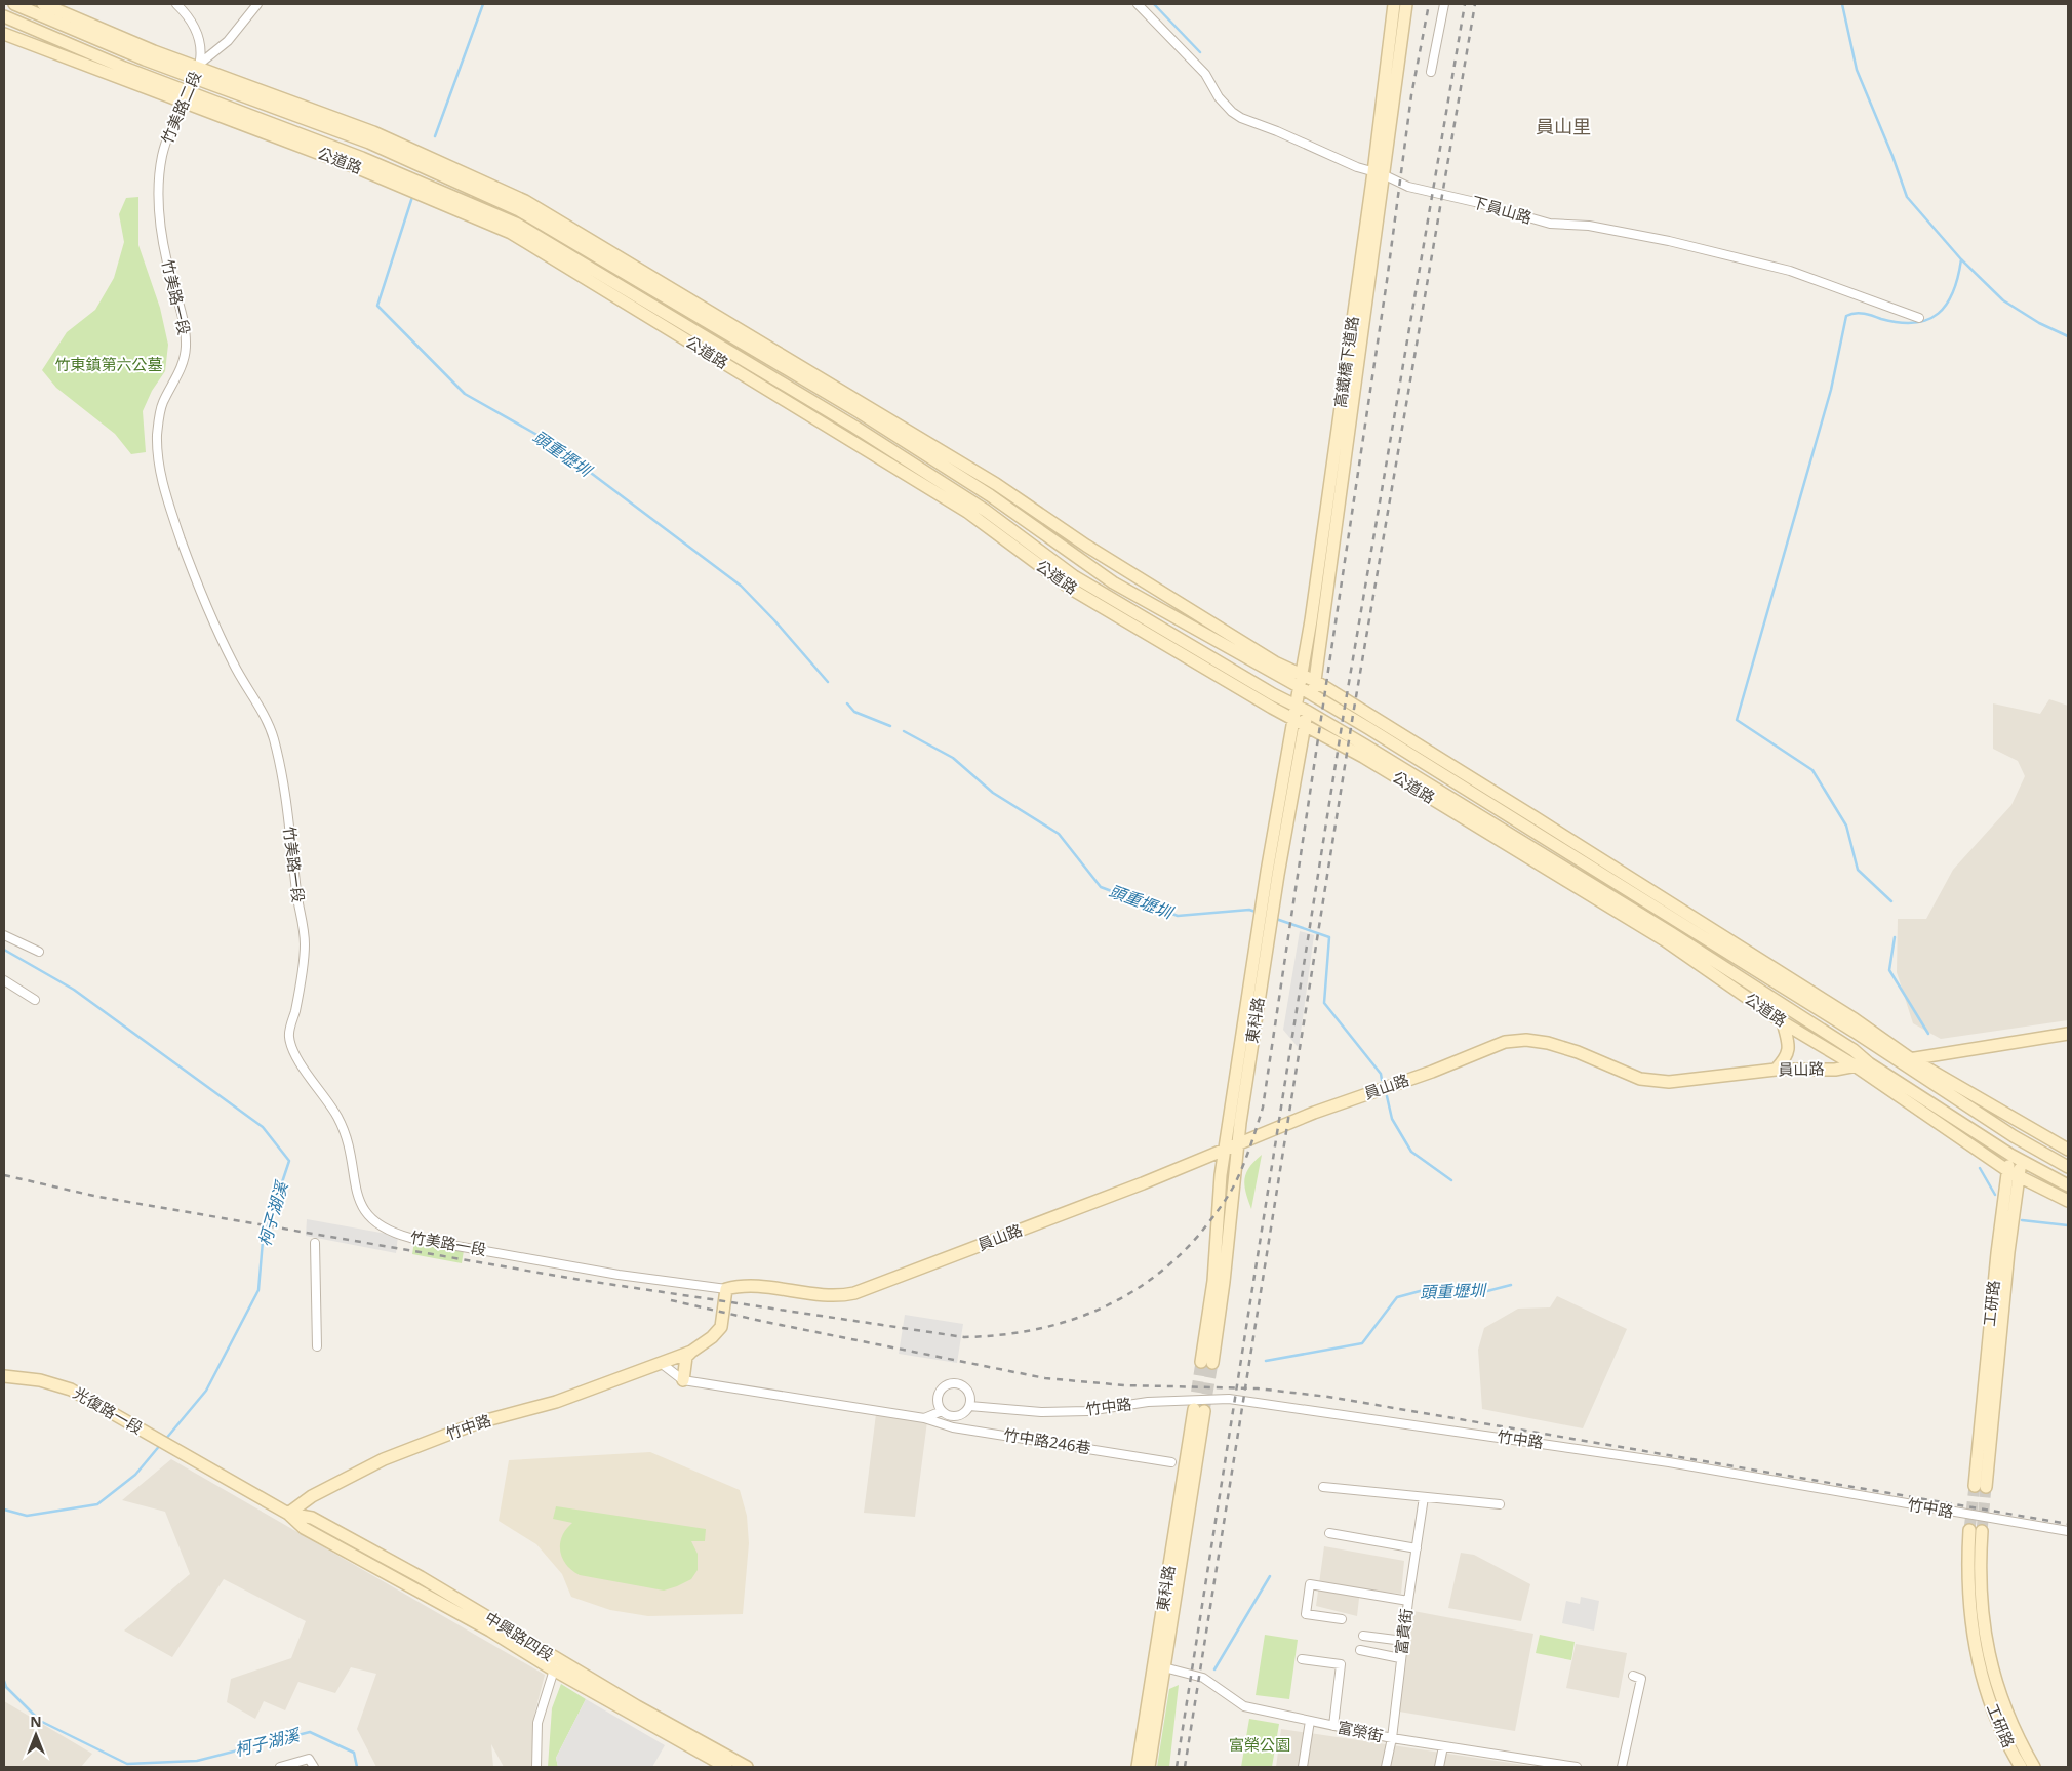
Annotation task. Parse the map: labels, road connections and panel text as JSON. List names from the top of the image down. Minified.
{"streets":{"street":["竹美路二段","公道路","下員山路","竹美路一段","高鐵橋下道路","東科路","員山路","工研路","竹中路","光復路一段","竹中路246巷","富貴街","中興路四段","富榮街"]},"crossings":[["竹美路二段","公道路"],["竹美路二段","竹美路一段"],["公道路","高鐵橋下道路"],["公道路","東科路"],["公道路","員山路"],["公道路","工研路"],["下員山路","高鐵橋下道路"],["竹美路一段","員山路"],["竹美路一段","竹中路"],["高鐵橋下道路","東科路"],["東科路","員山路"],["東科路","富榮街"],["員山路","竹中路"],["竹中路","中興路四段"],["光復路一段","中興路四段"],["富貴街","富榮街"]],"districts":["員山里"],"water":["頭重壢圳","柯子湖溪"],"parks":["竹東鎮第六公墓","富榮公園"],"north":"top"}
